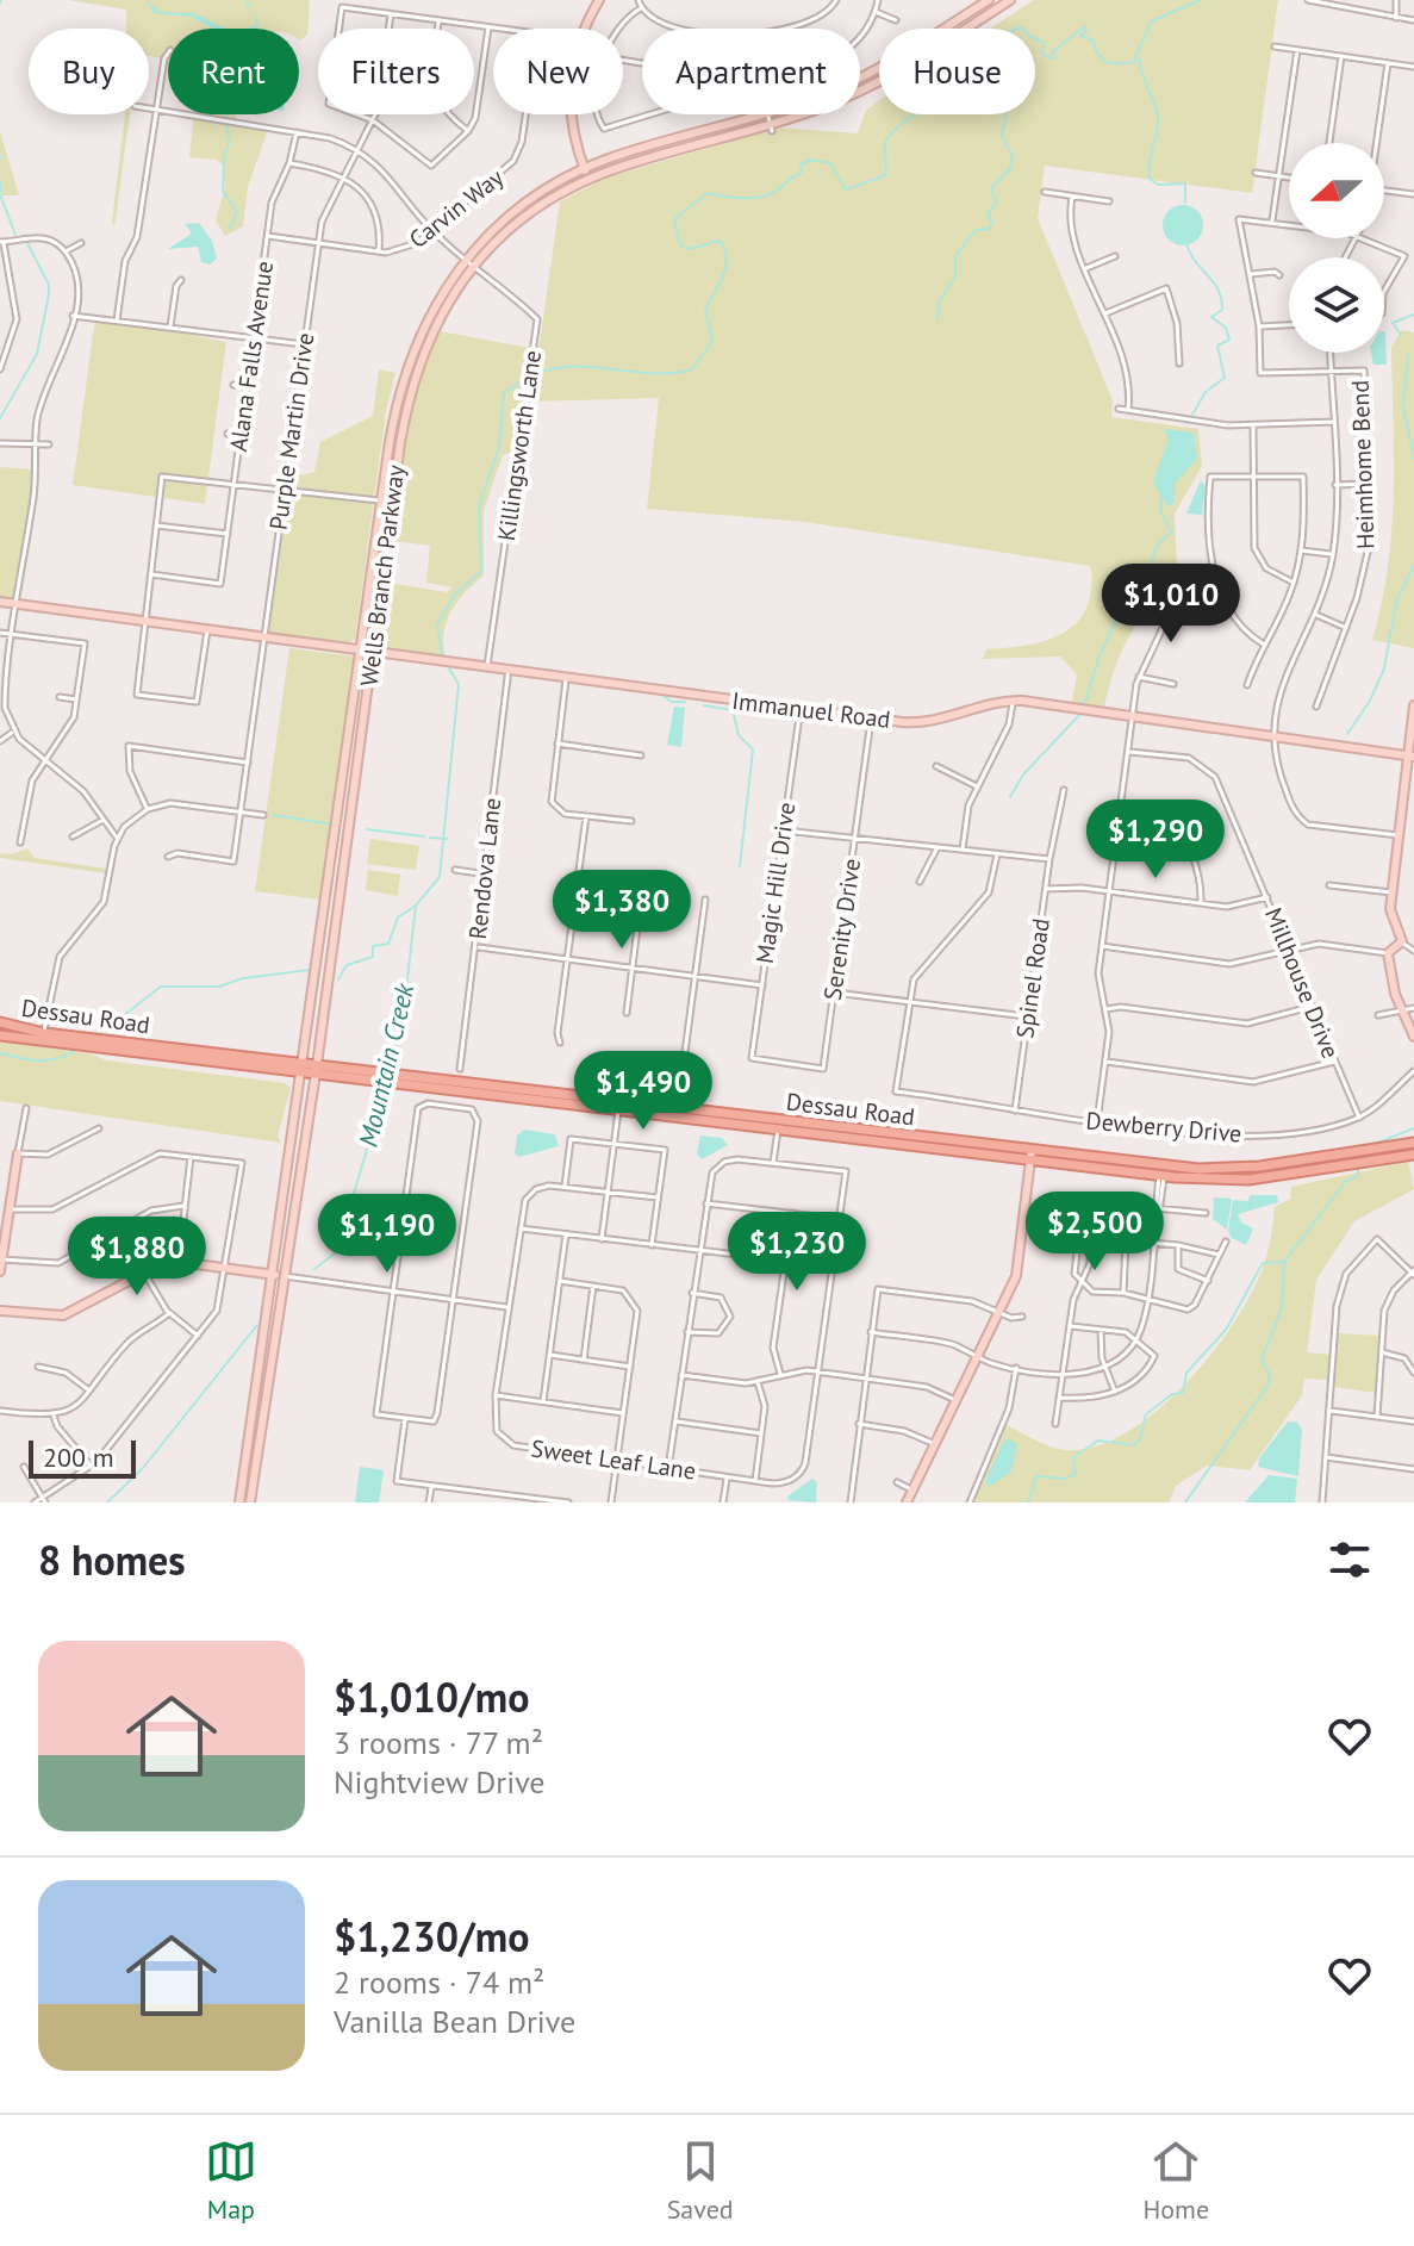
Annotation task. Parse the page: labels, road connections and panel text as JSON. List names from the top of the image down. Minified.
{"streets":{"main road":["Dessau Road"],"street":["Carvin Way","Alana Falls Avenue","Purple Martin Drive","Killingsworth Lane","Heimhome Bend","Wells Branch Parkway","Immanuel Road","Rendova Lane","Magic Hill Drive","Serenity Drive","Spinel Road","Millhouse Drive","Dewberry Drive","Sweet Leaf Lane"]},"crossings":[["Carvin Way","Alana Falls Avenue"],["Carvin Way","Purple Martin Drive"],["Carvin Way","Killingsworth Lane"],["Purple Martin Drive","Killingsworth Lane"],["Purple Martin Drive","Immanuel Road"],["Killingsworth Lane","Wells Branch Parkway"],["Killingsworth Lane","Immanuel Road"],["Wells Branch Parkway","Immanuel Road"],["Wells Branch Parkway","Dessau Road"],["Immanuel Road","Rendova Lane"],["Immanuel Road","Magic Hill Drive"],["Immanuel Road","Serenity Drive"],["Magic Hill Drive","Serenity Drive"],["Spinel Road","Dewberry Drive"],["Millhouse Drive","Dewberry Drive"]],"water":["Mountain Creek"],"scale_bar":"200 m","north":"left","page":{"chip":["Buy","Rent","Filters","New","Apartment","House"],"price":["$1,010","$1,290","$1,380","$1,490","$2,500","$1,190","$1,230","$1,880"],"scale":"200 m","heading":"8 homes","list":[{"name":"$1,010/mo","note":"3 rooms · 77 m² · Nightview Drive"},{"name":"$1,230/mo","note":"2 rooms · 74 m² · Vanilla Bean Drive"}],"tabs":["Map","Saved","Home"]}}
